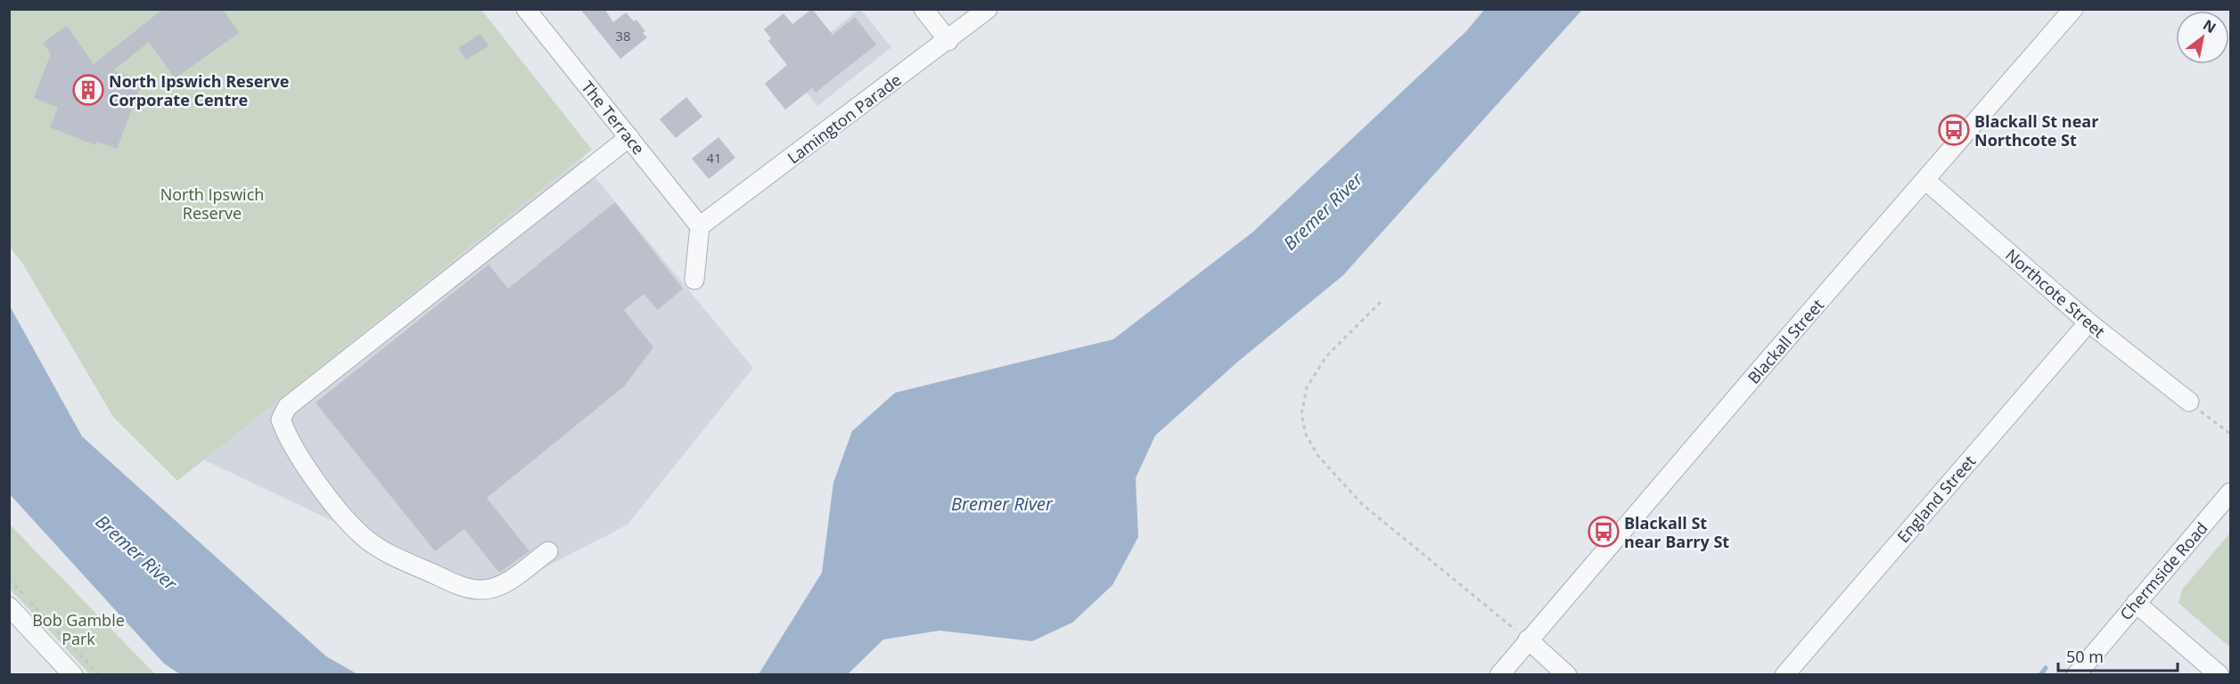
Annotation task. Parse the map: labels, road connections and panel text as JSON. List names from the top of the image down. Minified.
{"streets":{"street":["The Terrace","Lamington Parade","Northcote Street","Blackall Street","England Street","Chermside Road"]},"crossings":[["The Terrace","Lamington Parade"],["Northcote Street","Blackall Street"],["Northcote Street","England Street"]],"water":["Bremer River"],"parks":["North Ipswich Reserve","Bob Gamble Park"],"places":{"building":["North Ipswich Reserve Corporate Centre"],"bus stop":["Blackall St near Northcote St","Blackall St near Barry St"]},"house_numbers":["38","41"],"scale_bar":"50 m","north":"top right"}
